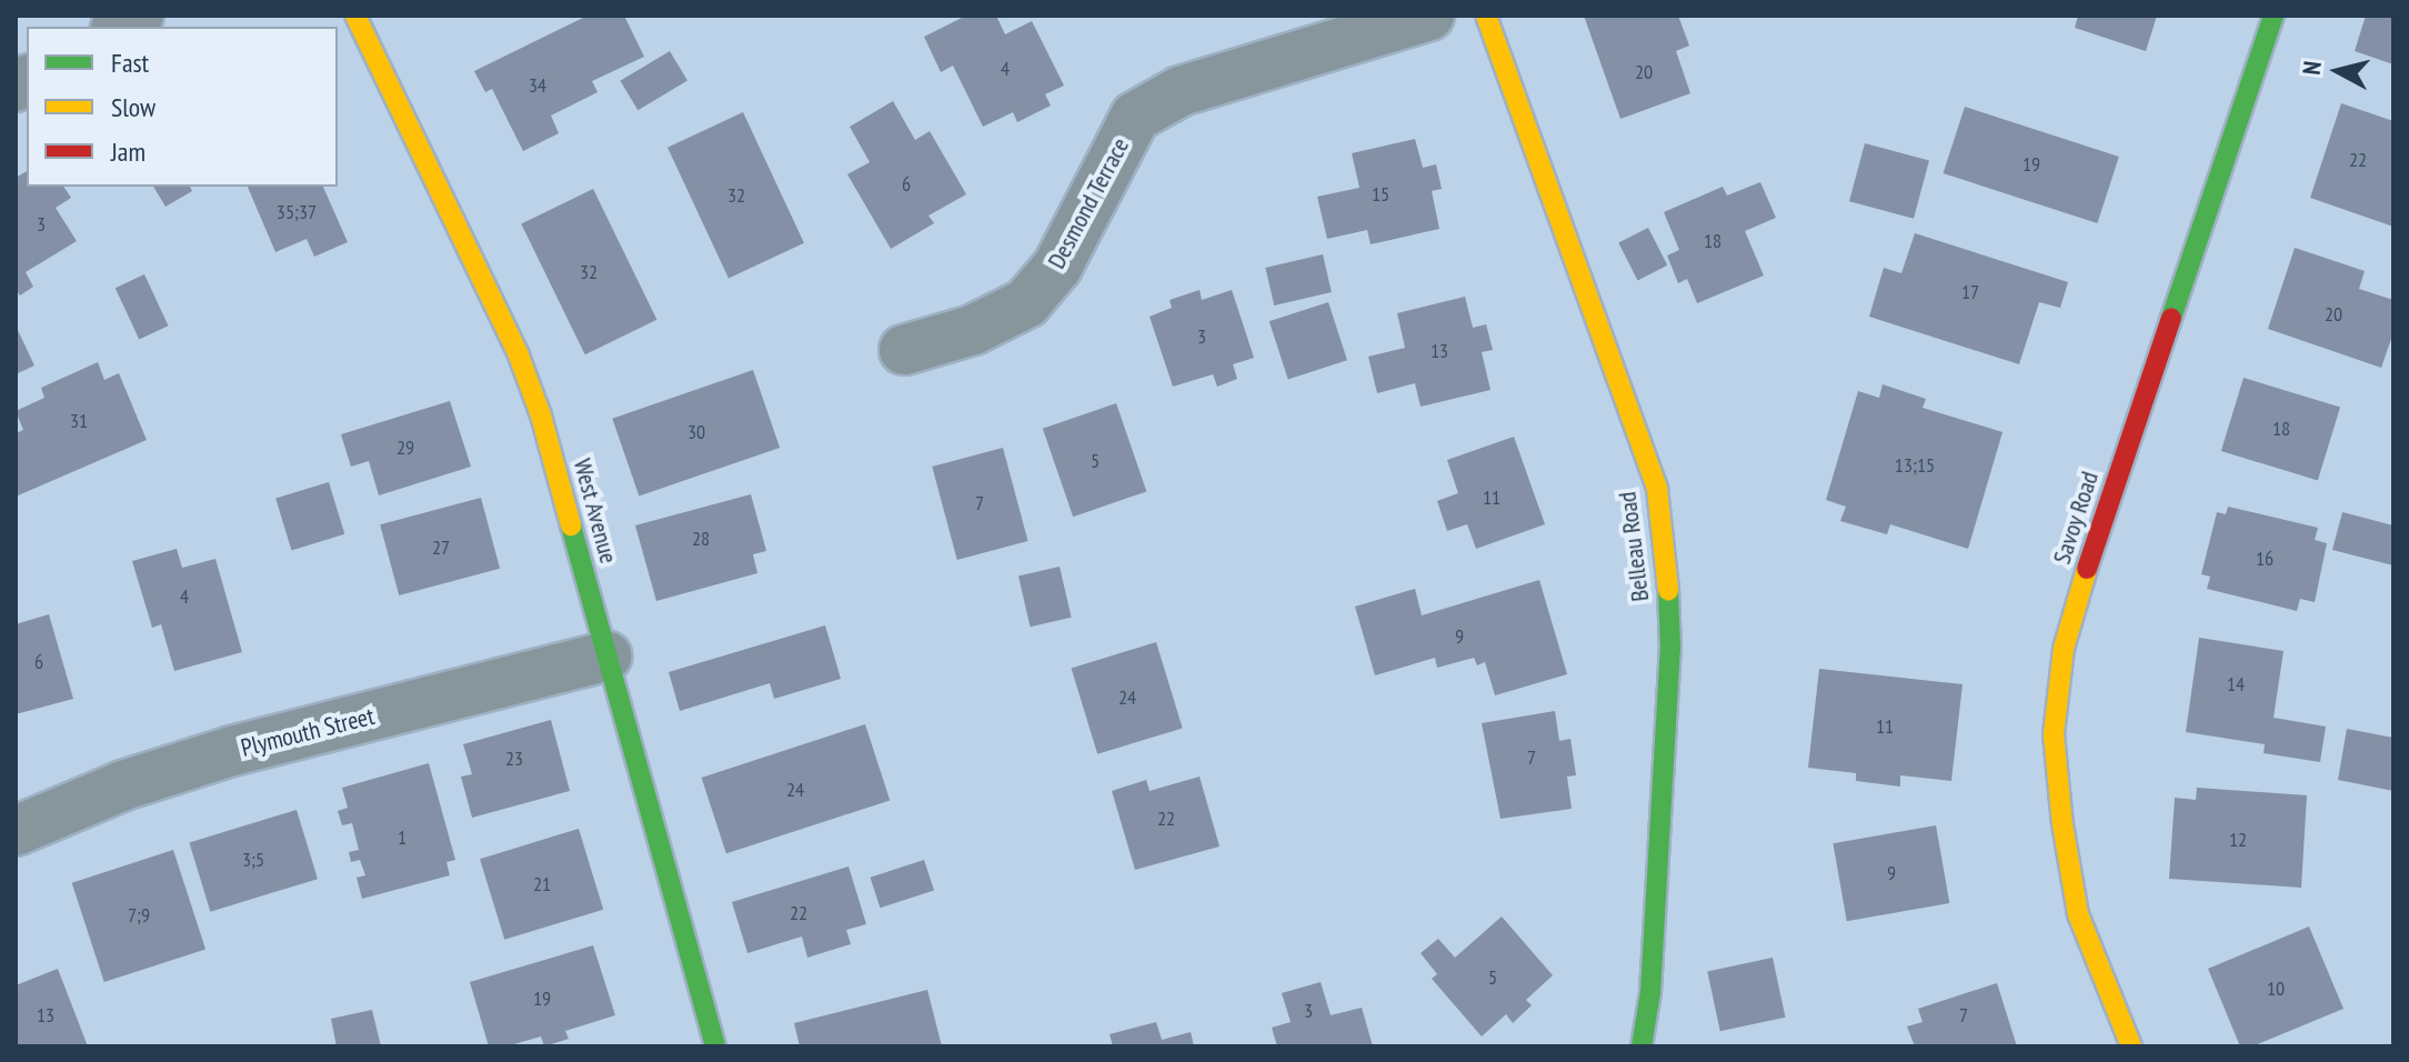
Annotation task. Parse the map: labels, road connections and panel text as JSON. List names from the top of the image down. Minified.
{"streets":{"street":["Desmond Terrace","West Avenue","Savoy Road","Belleau Road","Plymouth Street"]},"crossings":[["West Avenue","Plymouth Street"]],"house_numbers":["4","20","34","22","19","6","15","32","35;37","3","18","32","17","20","3","13","31","18","30","29","5","13;15","11","7","28","27","16","4","9","6","14","24","11","7","23","24","22","1","12","3;5","9","21","22","7;9","5","10","19","3","13","7"],"legend":["Fast","Slow","Jam"],"north":"left"}
